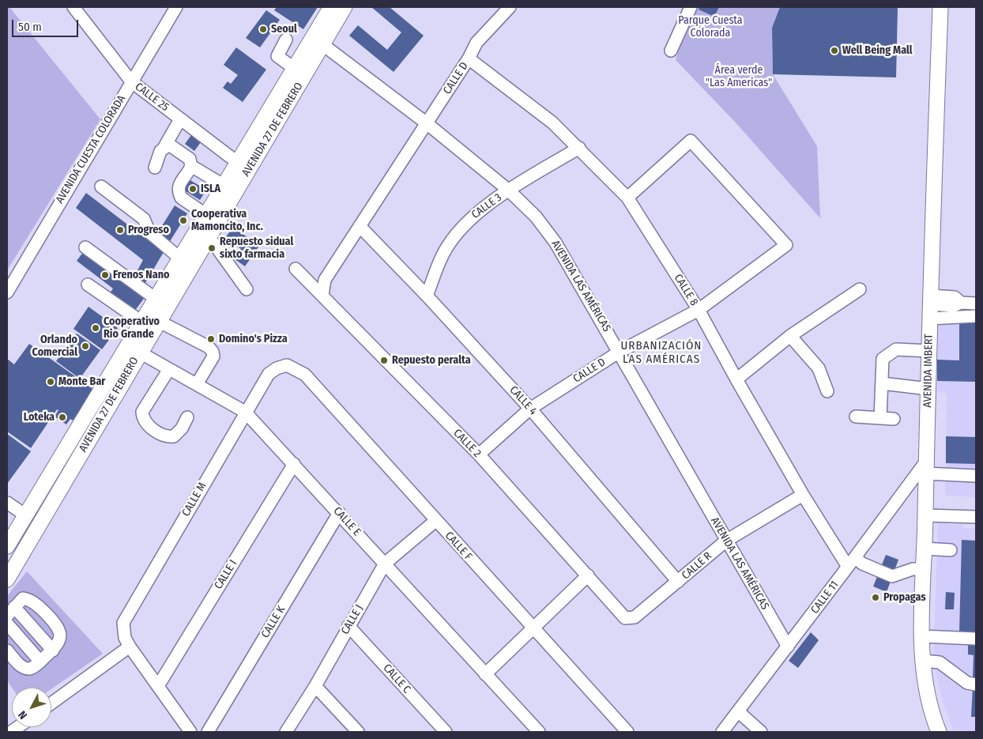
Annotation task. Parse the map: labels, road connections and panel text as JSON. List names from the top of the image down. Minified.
{"streets":{"main road":["AVENIDA 27 DE FEBRERO","AVENIDA IMBERT"],"street":["CALLE D","CALLE 25","AVENIDA CUESTA COLORADA","CALLE 3","AVENIDA LAS AMÉRICAS","CALLE 8","CALLE 4","CALLE 2","CALLE M","CALLE E","CALLE F","CALLE R","CALLE I","CALLE 11","CALLE J","CALLE K","CALLE C"]},"crossings":[["CALLE D","AVENIDA LAS AMÉRICAS"],["CALLE D","CALLE 8"],["CALLE D","CALLE 4"],["CALLE D","CALLE 2"],["CALLE 25","AVENIDA 27 DE FEBRERO"],["CALLE 25","AVENIDA CUESTA COLORADA"],["AVENIDA 27 DE FEBRERO","AVENIDA LAS AMÉRICAS"],["AVENIDA 27 DE FEBRERO","CALLE E"],["CALLE 3","AVENIDA LAS AMÉRICAS"],["CALLE 3","CALLE 8"],["CALLE 3","CALLE 4"],["AVENIDA LAS AMÉRICAS","CALLE R"],["AVENIDA LAS AMÉRICAS","CALLE 11"],["CALLE 8","CALLE R"],["CALLE 8","CALLE 11"],["AVENIDA IMBERT","CALLE 11"],["CALLE 4","CALLE R"],["CALLE 2","CALLE R"],["CALLE M","CALLE E"],["CALLE M","CALLE F"],["CALLE M","CALLE I"],["CALLE E","CALLE I"],["CALLE E","CALLE J"],["CALLE E","CALLE K"],["CALLE F","CALLE J"],["CALLE J","CALLE C"]],"districts":["URBANIZACIÓN LAS AMÉRICAS"],"parks":["Parque Cuesta Colorada","Área verde \"Las Americas\""],"places":["Seoul","Well Being Mall","ISLA","Cooperativa Mamoncito, Inc.","Progreso","Repuesto sidual sixto farmacia","Frenos Nano","Cooperativo Rio Grande","Domino's Pizza","Orlando Comercial","Repuesto peralta","Monte Bar","Loteka","Propagas"],"scale_bar":"50 m","north":"bottom left"}
